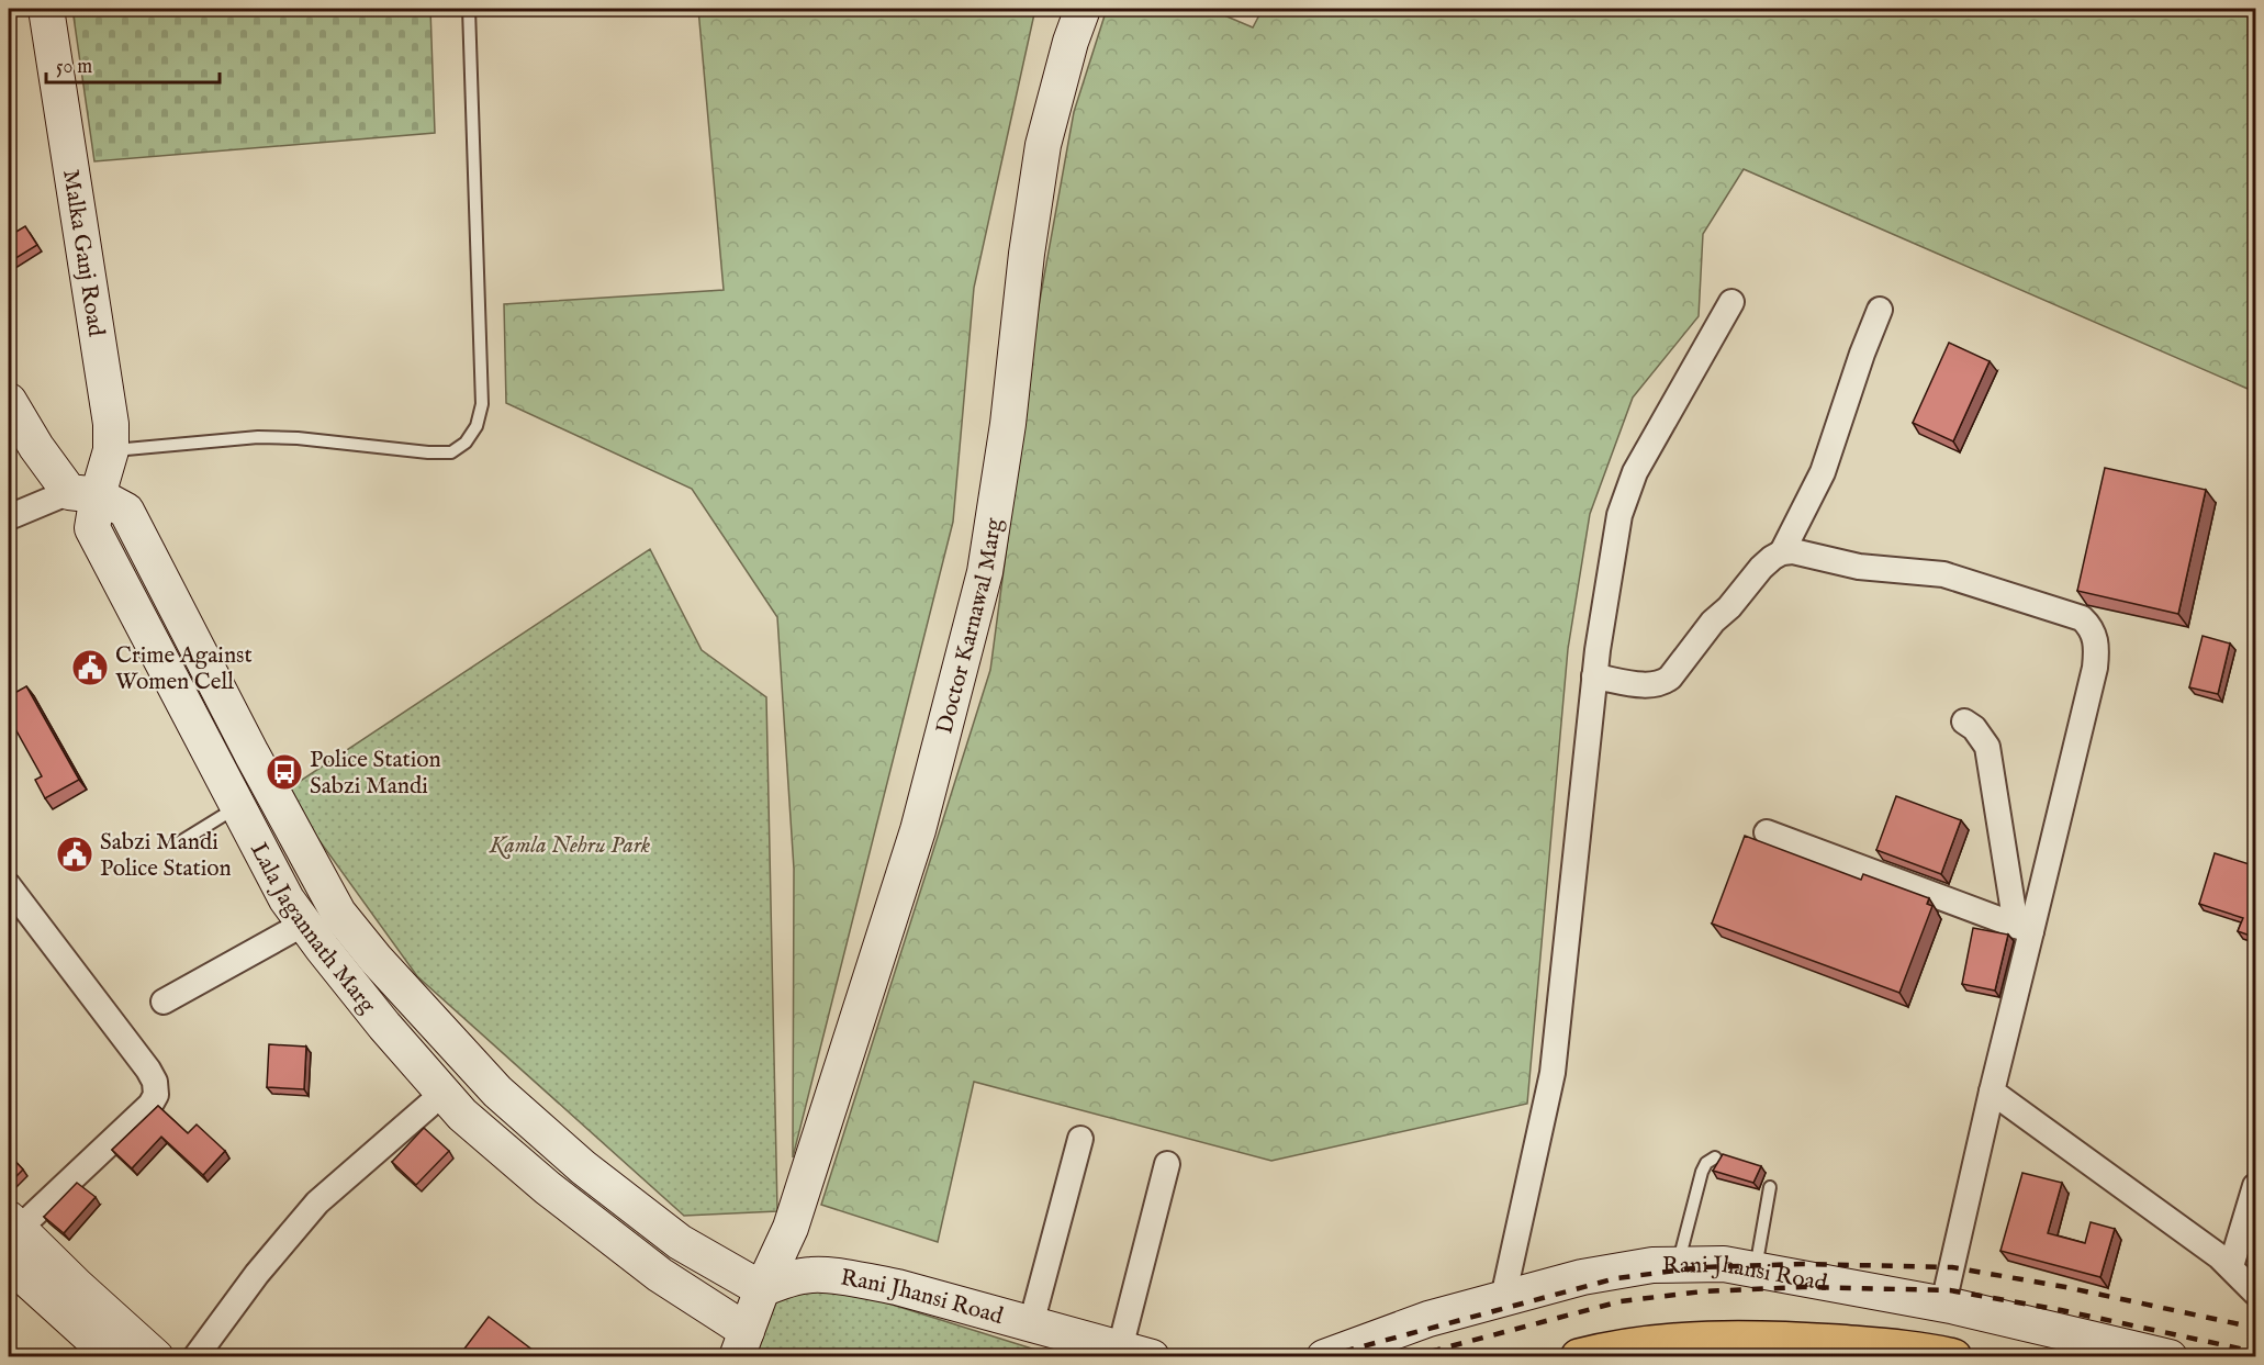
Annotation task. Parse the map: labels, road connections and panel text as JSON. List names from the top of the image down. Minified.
{"streets":{"main road":["Malka Ganj Road","Doctor Karnawal Marg","Lala Jagannath Marg","Rani Jhansi Road"]},"crossings":[["Malka Ganj Road","Lala Jagannath Marg"],["Doctor Karnawal Marg","Lala Jagannath Marg"],["Doctor Karnawal Marg","Rani Jhansi Road"],["Lala Jagannath Marg","Rani Jhansi Road"]],"parks":["Kamla Nehru Park"],"places":{"public building":["Crime Against Women Cell","Sabzi Mandi Police Station"],"bus stop":["Police Station Sabzi Mandi"]},"scale_bar":"50 m"}
